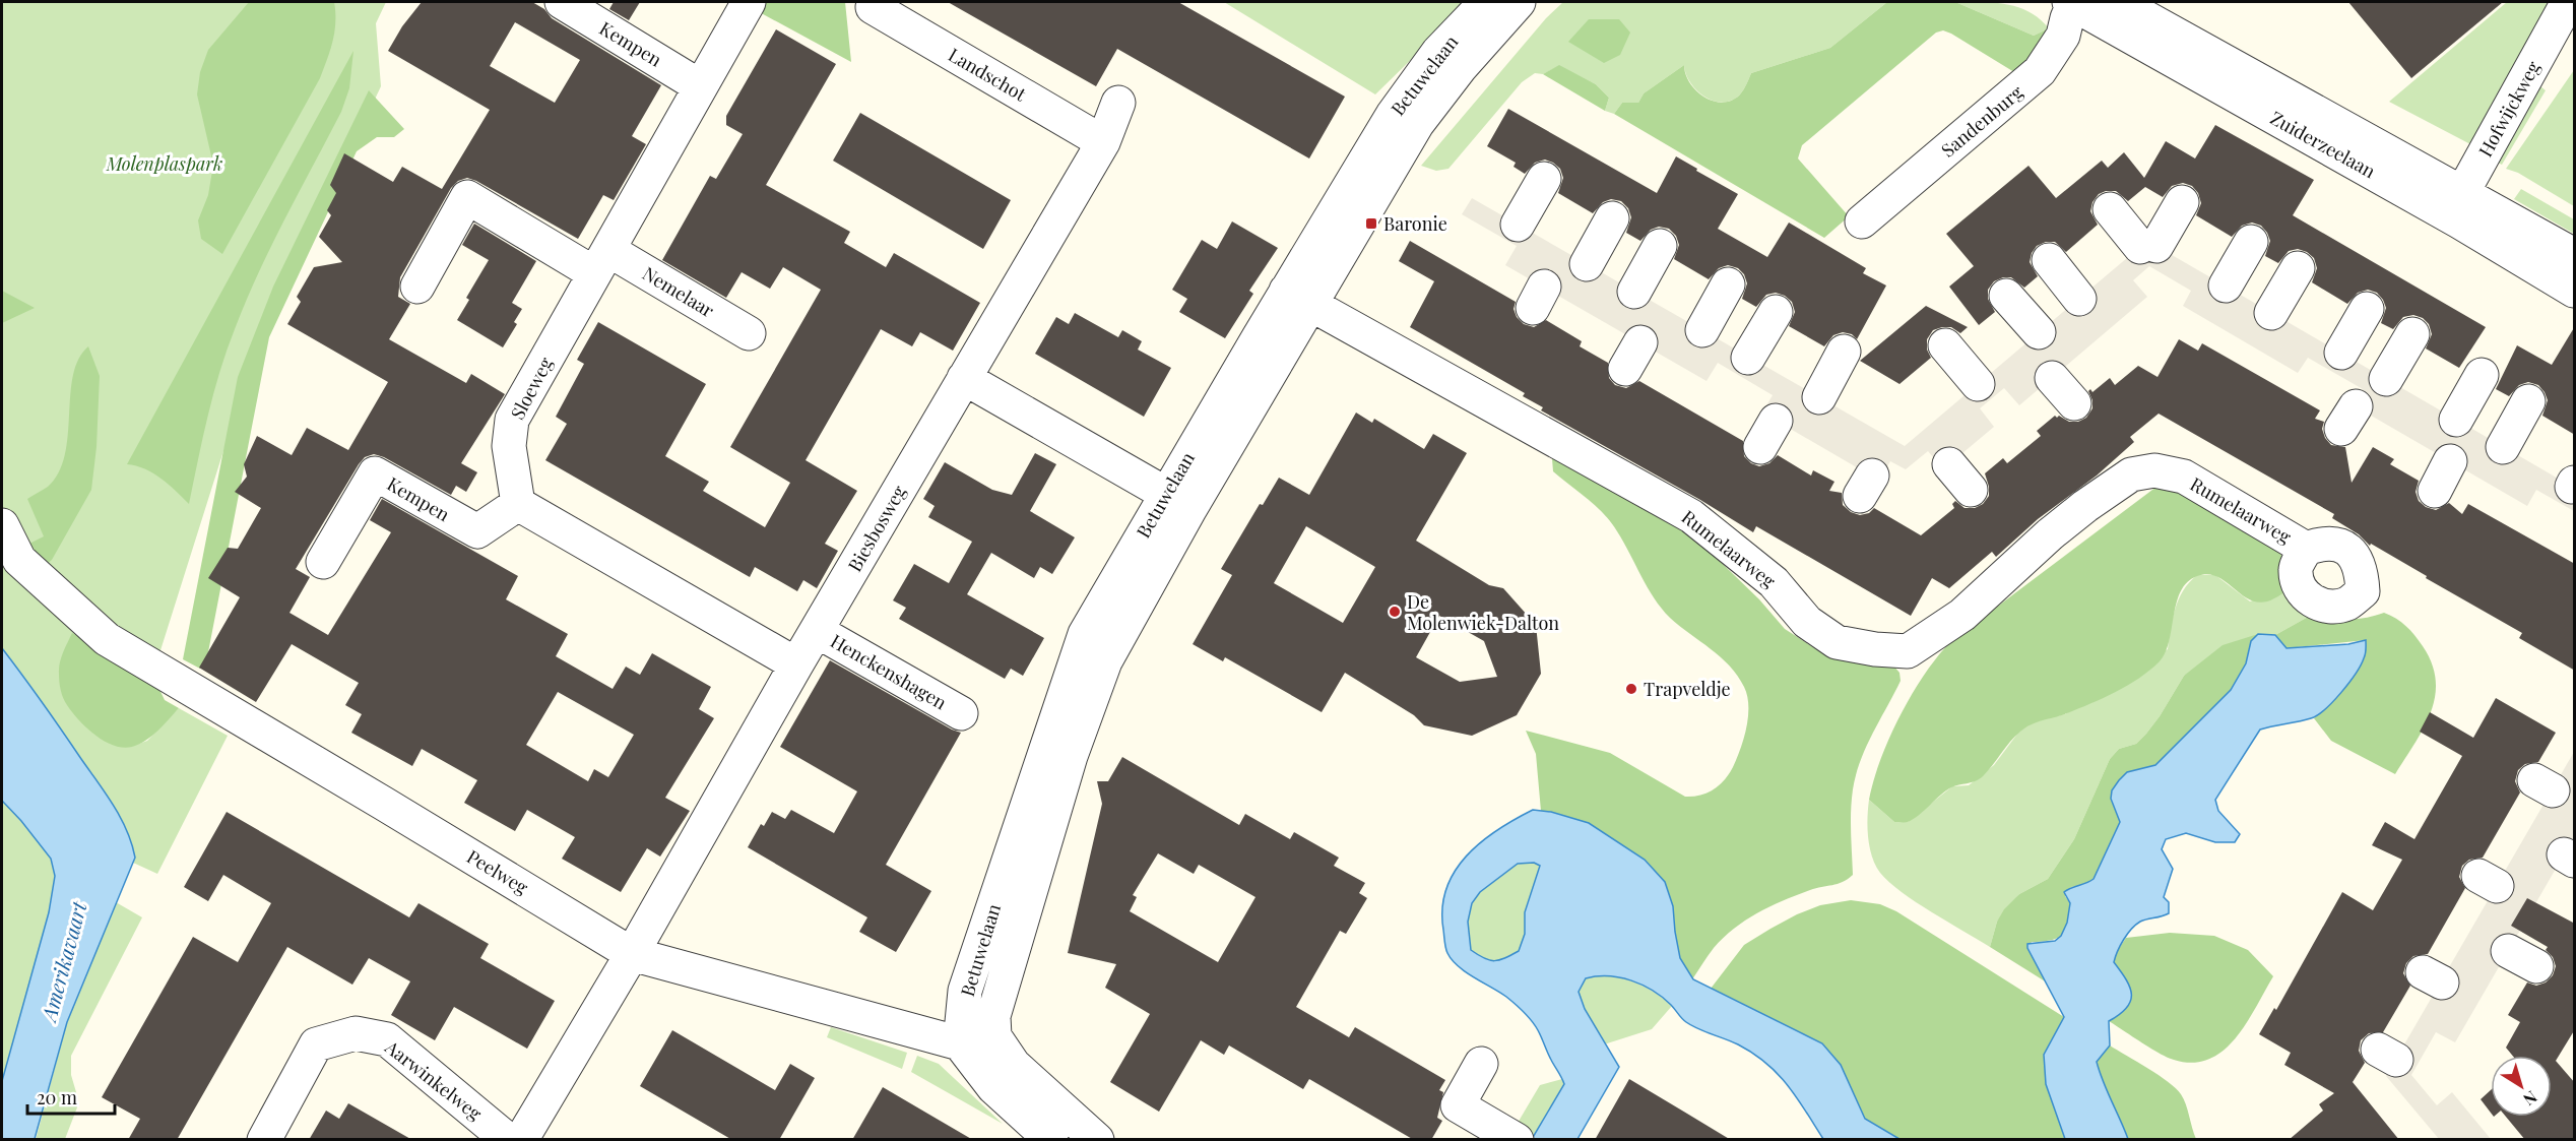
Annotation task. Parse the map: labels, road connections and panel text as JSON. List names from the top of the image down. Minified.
{"streets":{"street":["Kempen","Landschot","Betuwelaan","Hofwijckweg","Sandenburg","Zuiderzeelaan","Nemelaar","Sloeweg","Rumelaarweg","Biesbosweg","Henckenshagen","Peelweg","Aarwinkelweg"]},"crossings":[["Kempen","Sloeweg"],["Landschot","Biesbosweg"],["Betuwelaan","Rumelaarweg"],["Betuwelaan","Peelweg"],["Hofwijckweg","Zuiderzeelaan"],["Sandenburg","Zuiderzeelaan"],["Nemelaar","Sloeweg"],["Biesbosweg","Henckenshagen"],["Biesbosweg","Peelweg"]],"water":["Amerikavaart"],"parks":["Molenplaspark"],"places":{"transit":["Baronie"],"other":["De Molenwiek-Dalton","Trapveldje"]},"scale_bar":"20 m","north":"bottom right"}
